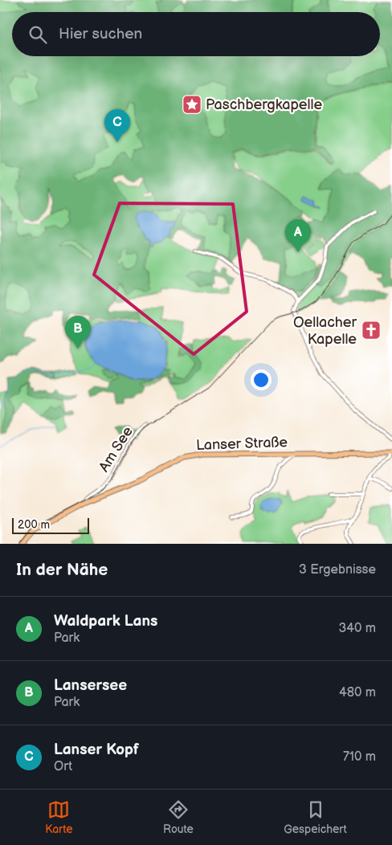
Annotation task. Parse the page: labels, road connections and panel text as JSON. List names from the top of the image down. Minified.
{"streets":{"main road":["Lanser Straße"],"street":["Am See"]},"crossings":[["Lanser Straße","Am See"]],"places":{"place":["Paschbergkapelle"],"church":["Oellacher Kapelle"]},"scale_bar":"200 m","page":{"search":"Hier suchen","pins":["C","A","B"],"scale":"200 m","heading":["In der Nähe","3 Ergebnisse"],"list":[{"mark":"A","name":"Waldpark Lans","note":"Park","value":"340 m"},{"mark":"B","name":"Lansersee","note":"Park","value":"480 m"},{"mark":"C","name":"Lanser Kopf","note":"Ort","value":"710 m"}],"nav":["Karte","Route","Gespeichert"]}}
